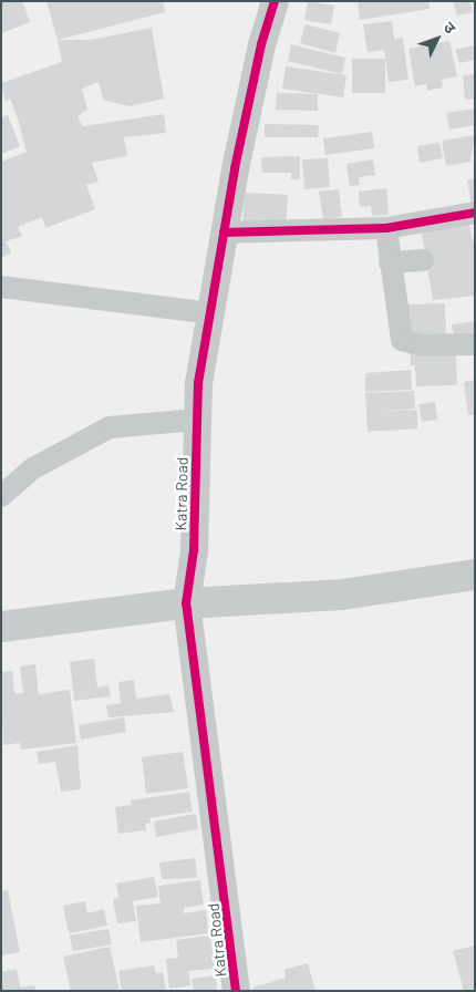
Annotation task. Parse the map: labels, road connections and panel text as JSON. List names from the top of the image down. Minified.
{"streets":{"street":["Katra Road"]},"north":"top right"}
